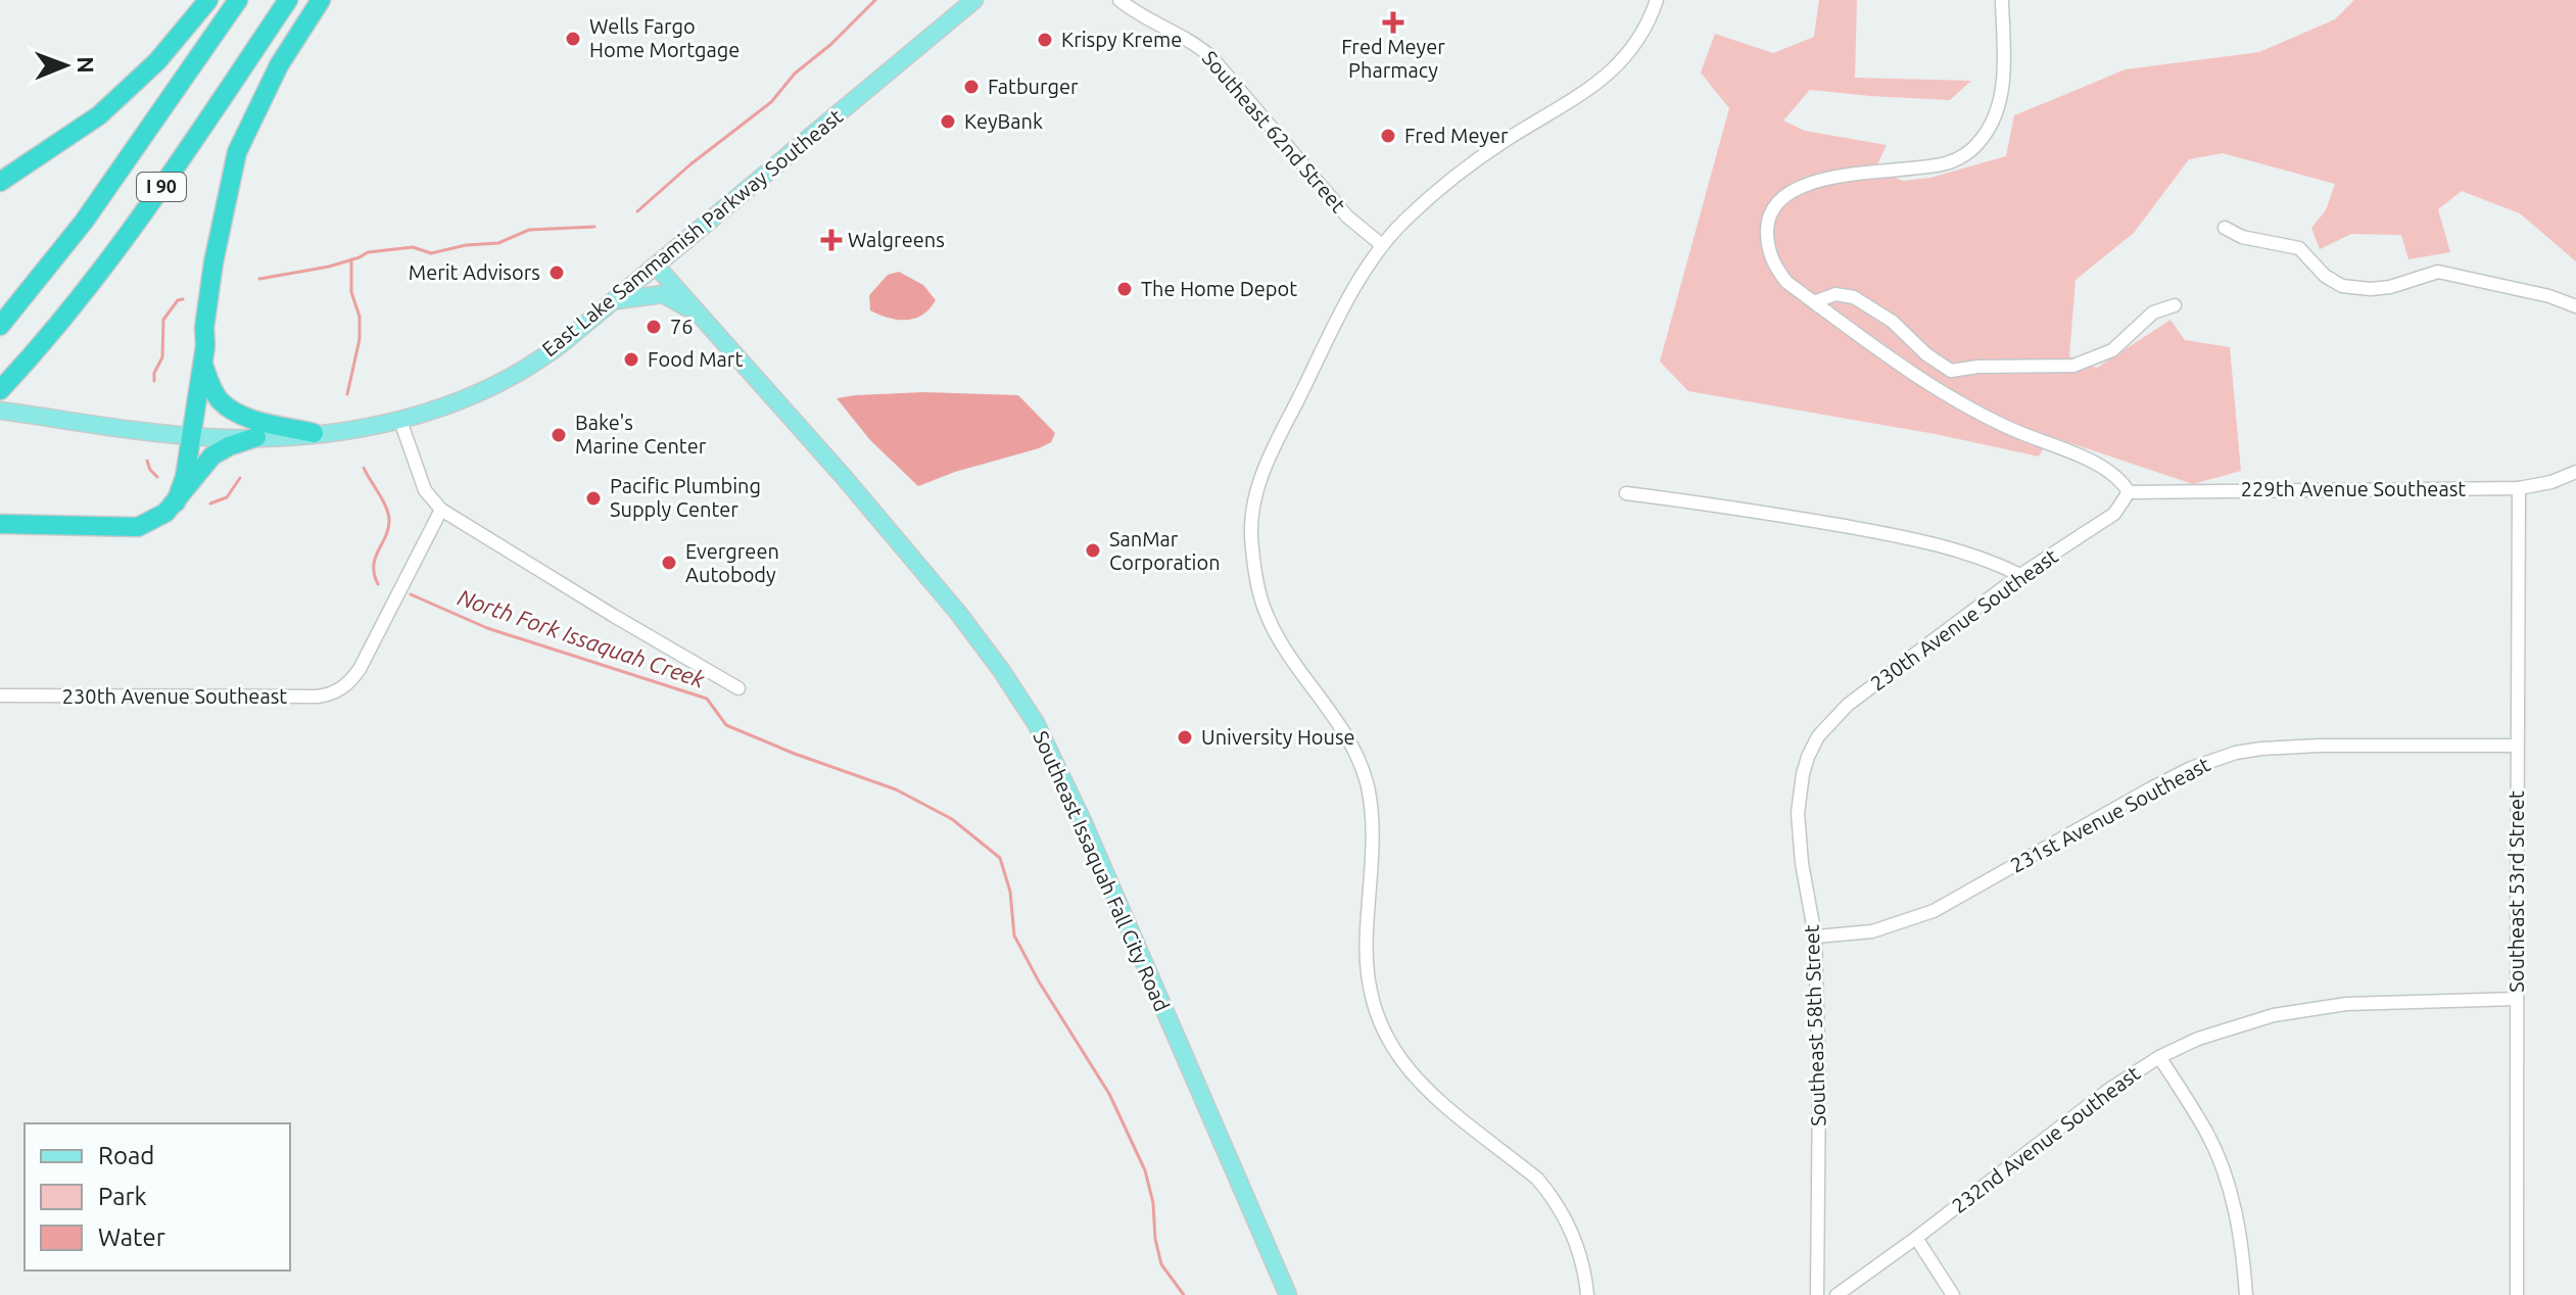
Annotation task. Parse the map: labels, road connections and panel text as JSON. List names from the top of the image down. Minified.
{"streets":{"highway":["I 90"],"main road":["East Lake Sammamish Parkway Southeast","Southeast Issaquah Fall City Road"],"street":["Southeast 62nd Street","229th Avenue Southeast","230th Avenue Southeast","231st Avenue Southeast","Southeast 53rd Street","Southeast 58th Street","232nd Avenue Southeast"]},"crossings":[["East Lake Sammamish Parkway Southeast","Southeast Issaquah Fall City Road"],["229th Avenue Southeast","230th Avenue Southeast"],["229th Avenue Southeast","Southeast 53rd Street"],["230th Avenue Southeast","Southeast 58th Street"],["231st Avenue Southeast","Southeast 53rd Street"],["231st Avenue Southeast","Southeast 58th Street"],["Southeast 53rd Street","232nd Avenue Southeast"]],"water":["North Fork Issaquah Creek"],"places":{"health":["Fred Meyer Pharmacy","Walgreens"],"other":["Wells Fargo Home Mortgage","Krispy Kreme","Fatburger","KeyBank","Fred Meyer","Merit Advisors","The Home Depot","76","Food Mart","Bake's Marine Center","Pacific Plumbing Supply Center","SanMar Corporation","Evergreen Autobody","University House"]},"legend":["Road","Park","Water"],"north":"right"}
